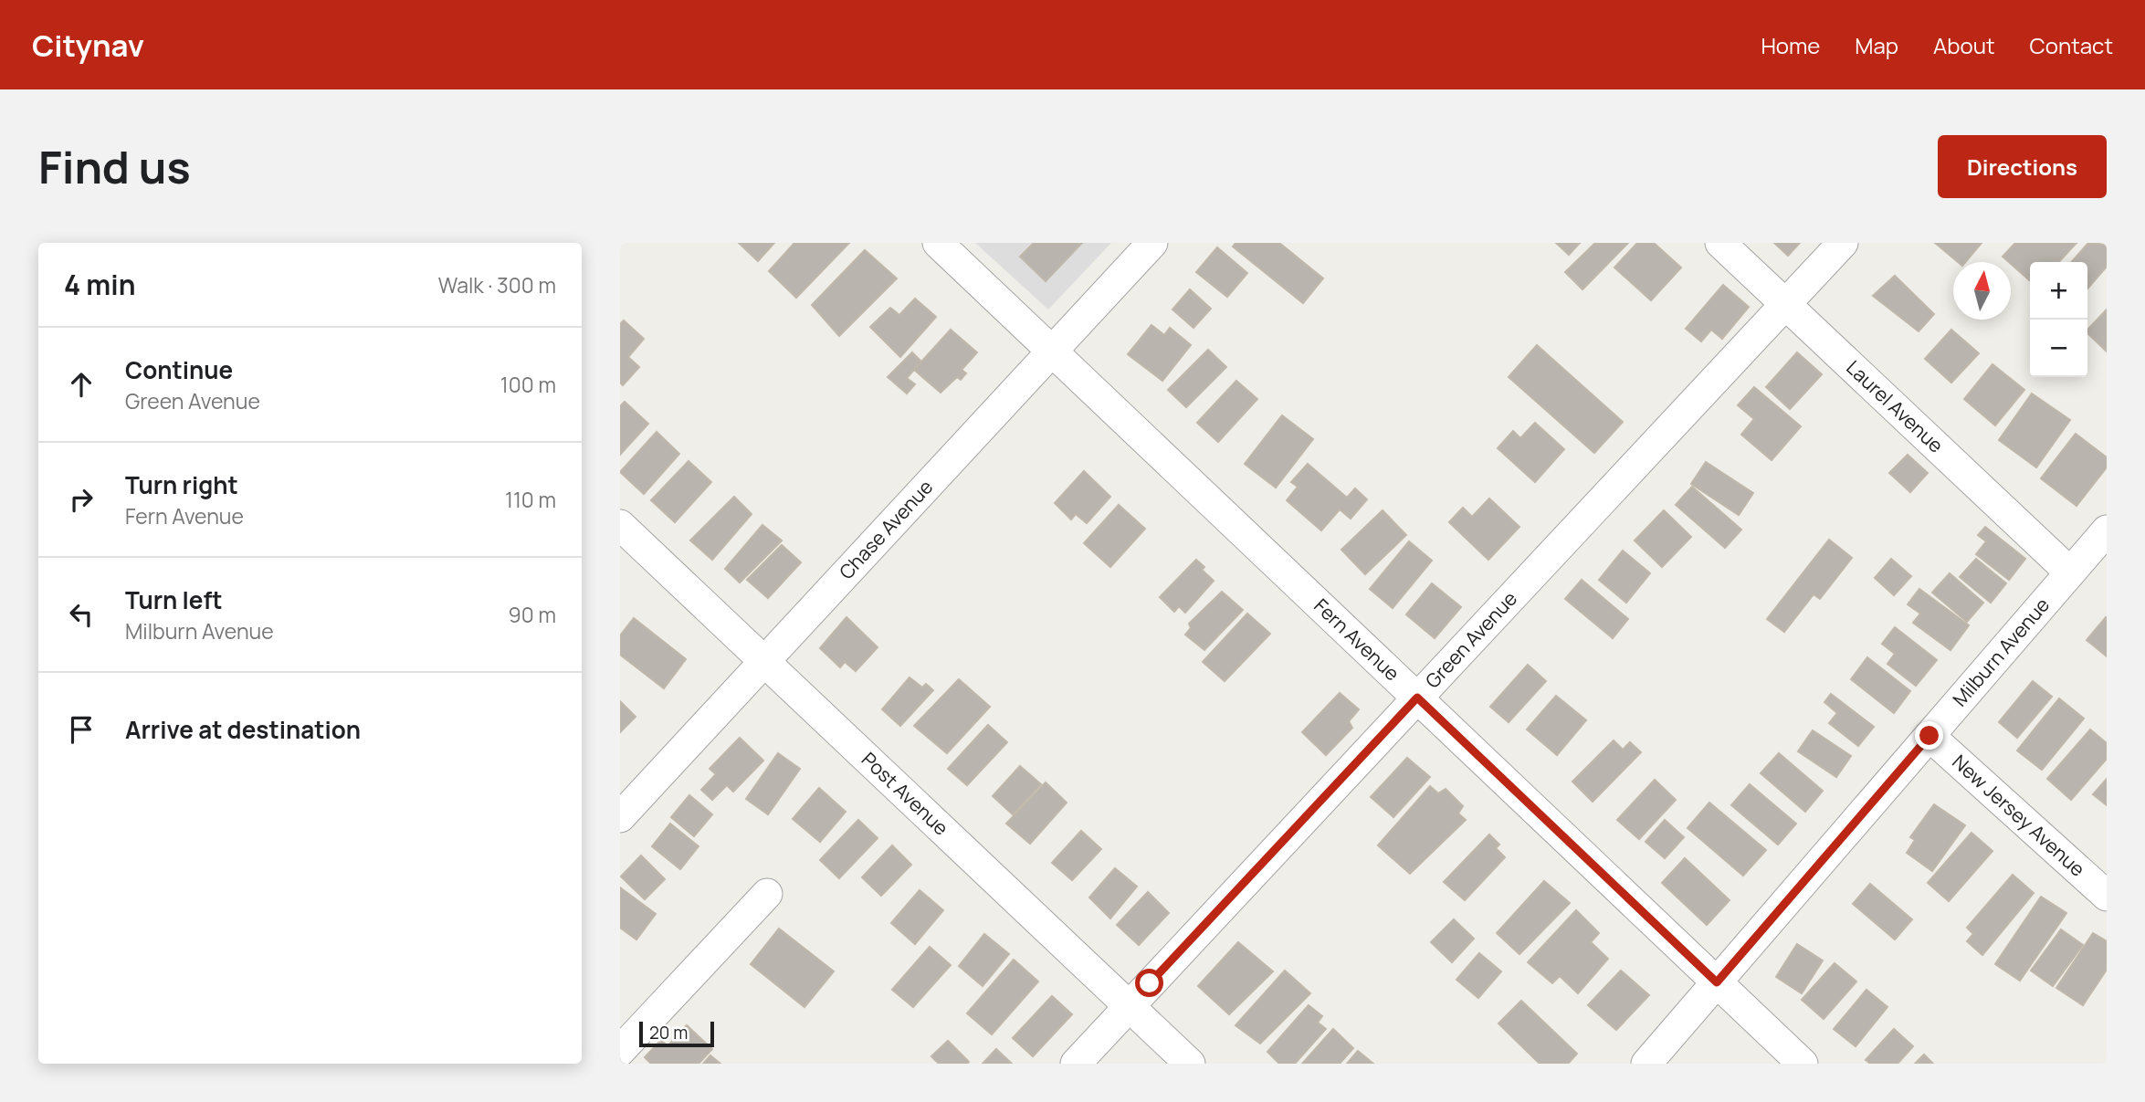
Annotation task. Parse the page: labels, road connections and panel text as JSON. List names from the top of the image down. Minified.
{"streets":{"street":["Laurel Avenue","Chase Avenue","Green Avenue","Fern Avenue","Milburn Avenue","Post Avenue","New Jersey Avenue"]},"crossings":[["Laurel Avenue","Green Avenue"],["Laurel Avenue","Milburn Avenue"],["Chase Avenue","Fern Avenue"],["Chase Avenue","Post Avenue"],["Green Avenue","Fern Avenue"],["Green Avenue","Post Avenue"],["Fern Avenue","Milburn Avenue"],["Milburn Avenue","New Jersey Avenue"]],"scale_bar":"20 m","north":"top","page":{"header":"Citynav","nav":["Home","Map","About","Contact"],"buttons":"Directions","title":"Find us","heading":["4 min","Walk · 300 m"],"map_buttons":["+","−"],"list":[["Continue","Green Avenue","100 m"],["Turn right","Fern Avenue","110 m"],["Turn left","Milburn Avenue","90 m"],"Arrive at destination"],"scale":"20 m"}}
